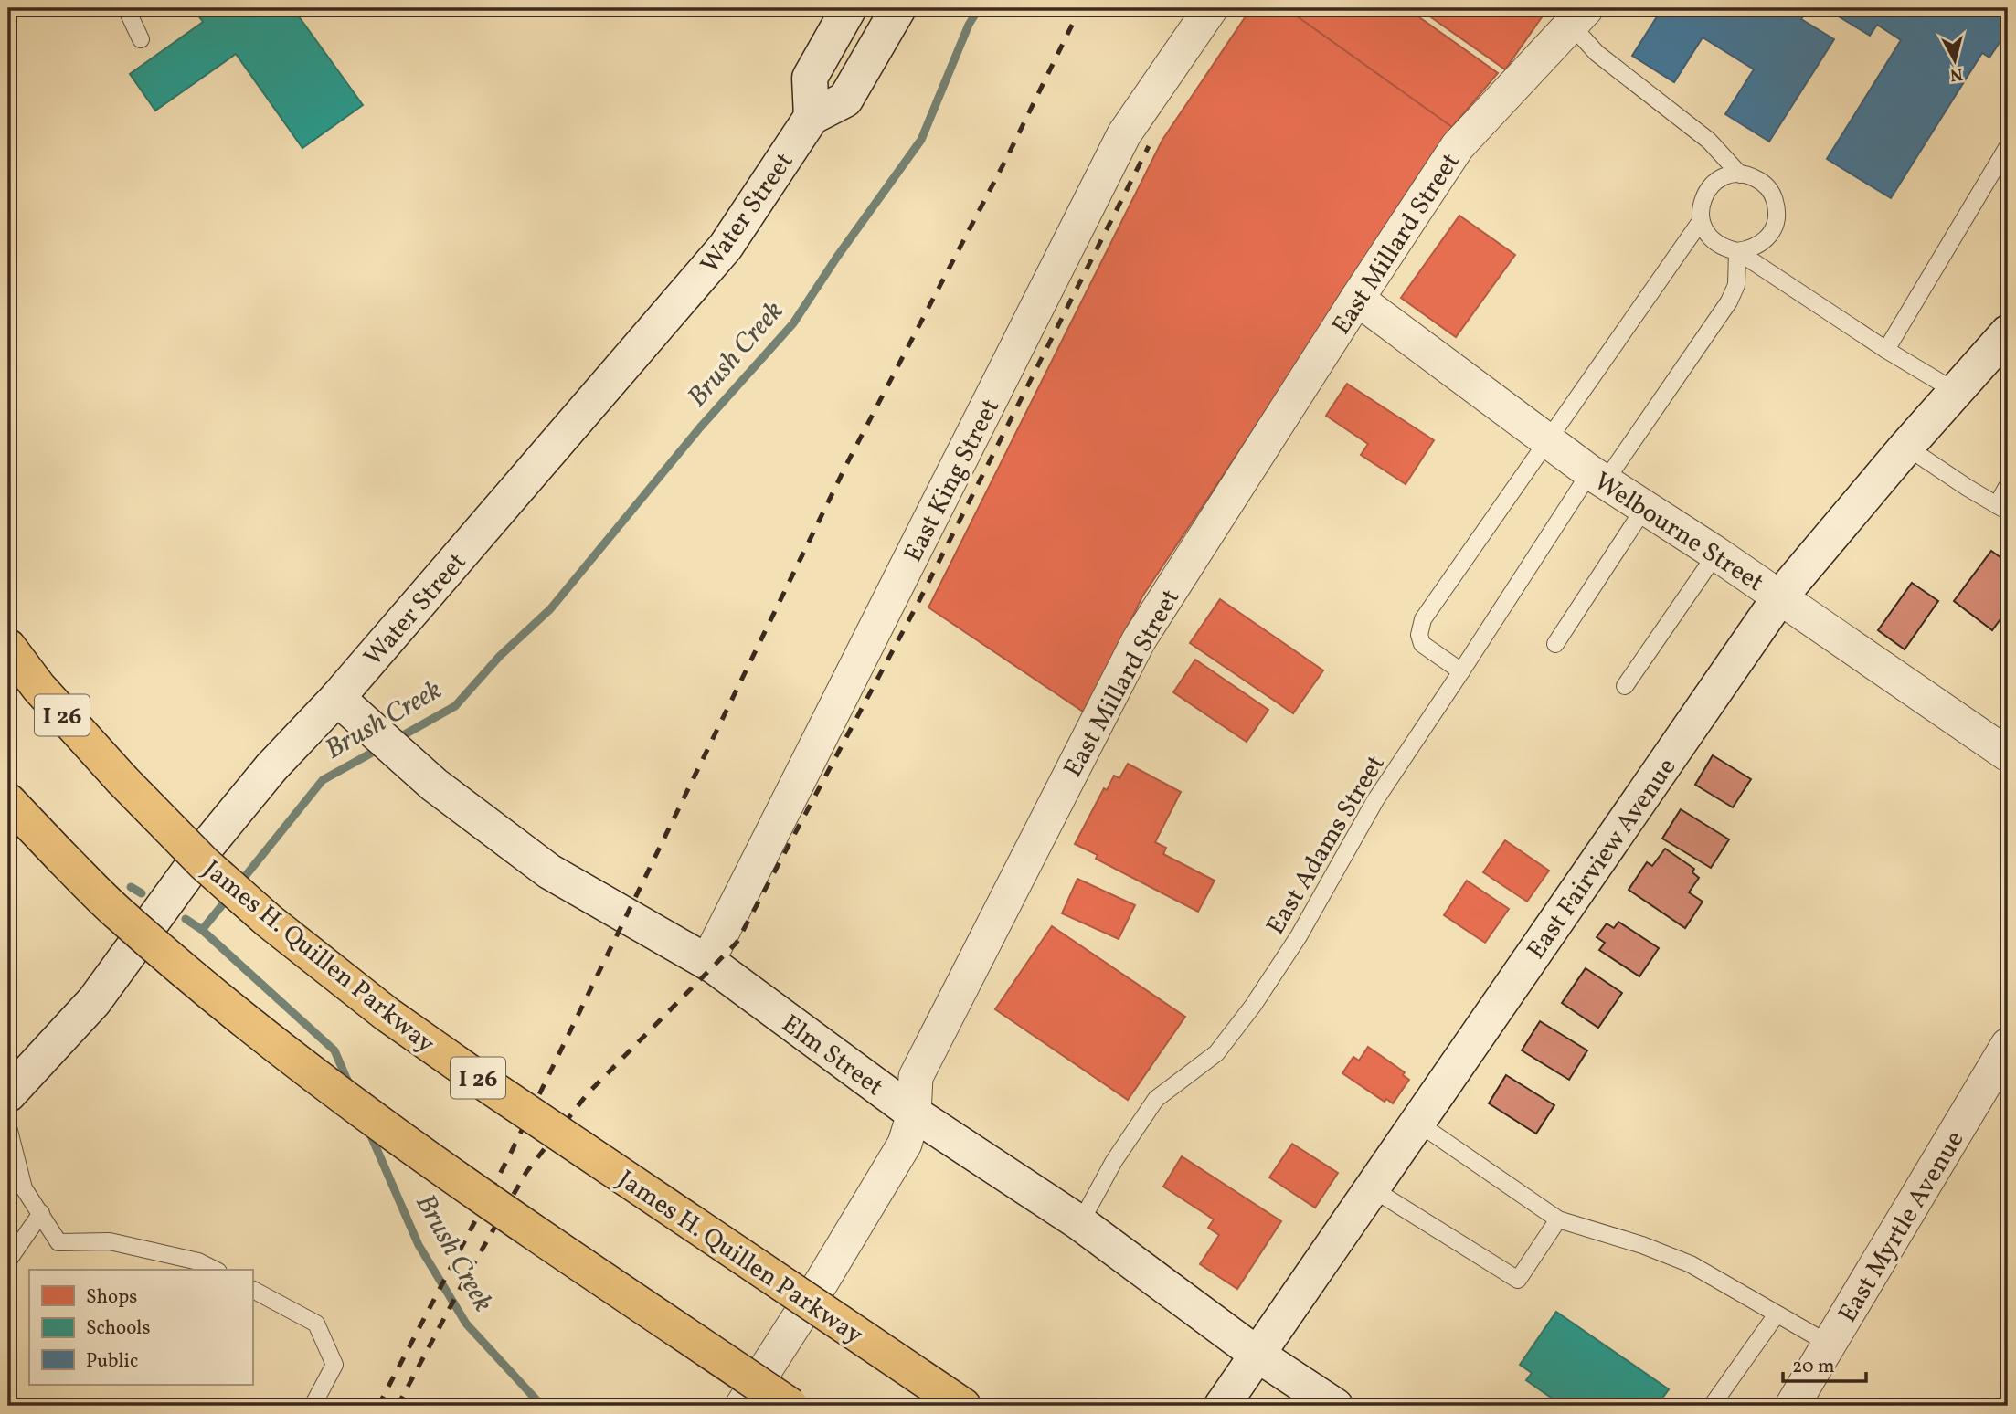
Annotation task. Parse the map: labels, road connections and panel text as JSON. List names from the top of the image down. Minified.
{"streets":{"highway":["I 26","James H. Quillen Parkway"],"street":["Water Street","East Millard Street","East King Street","Welbourne Street","East Fairview Avenue","Elm Street","East Myrtle Avenue"],"lane":["East Adams Street"]},"crossings":[["Water Street","Elm Street"],["East Millard Street","Welbourne Street"],["East Millard Street","Elm Street"],["East King Street","Elm Street"],["Welbourne Street","East Adams Street"],["Welbourne Street","East Fairview Avenue"],["East Adams Street","Elm Street"],["East Fairview Avenue","Elm Street"]],"water":["Brush Creek"],"legend":["Shops","Schools","Public"],"scale_bar":"20 m","north":"bottom"}
